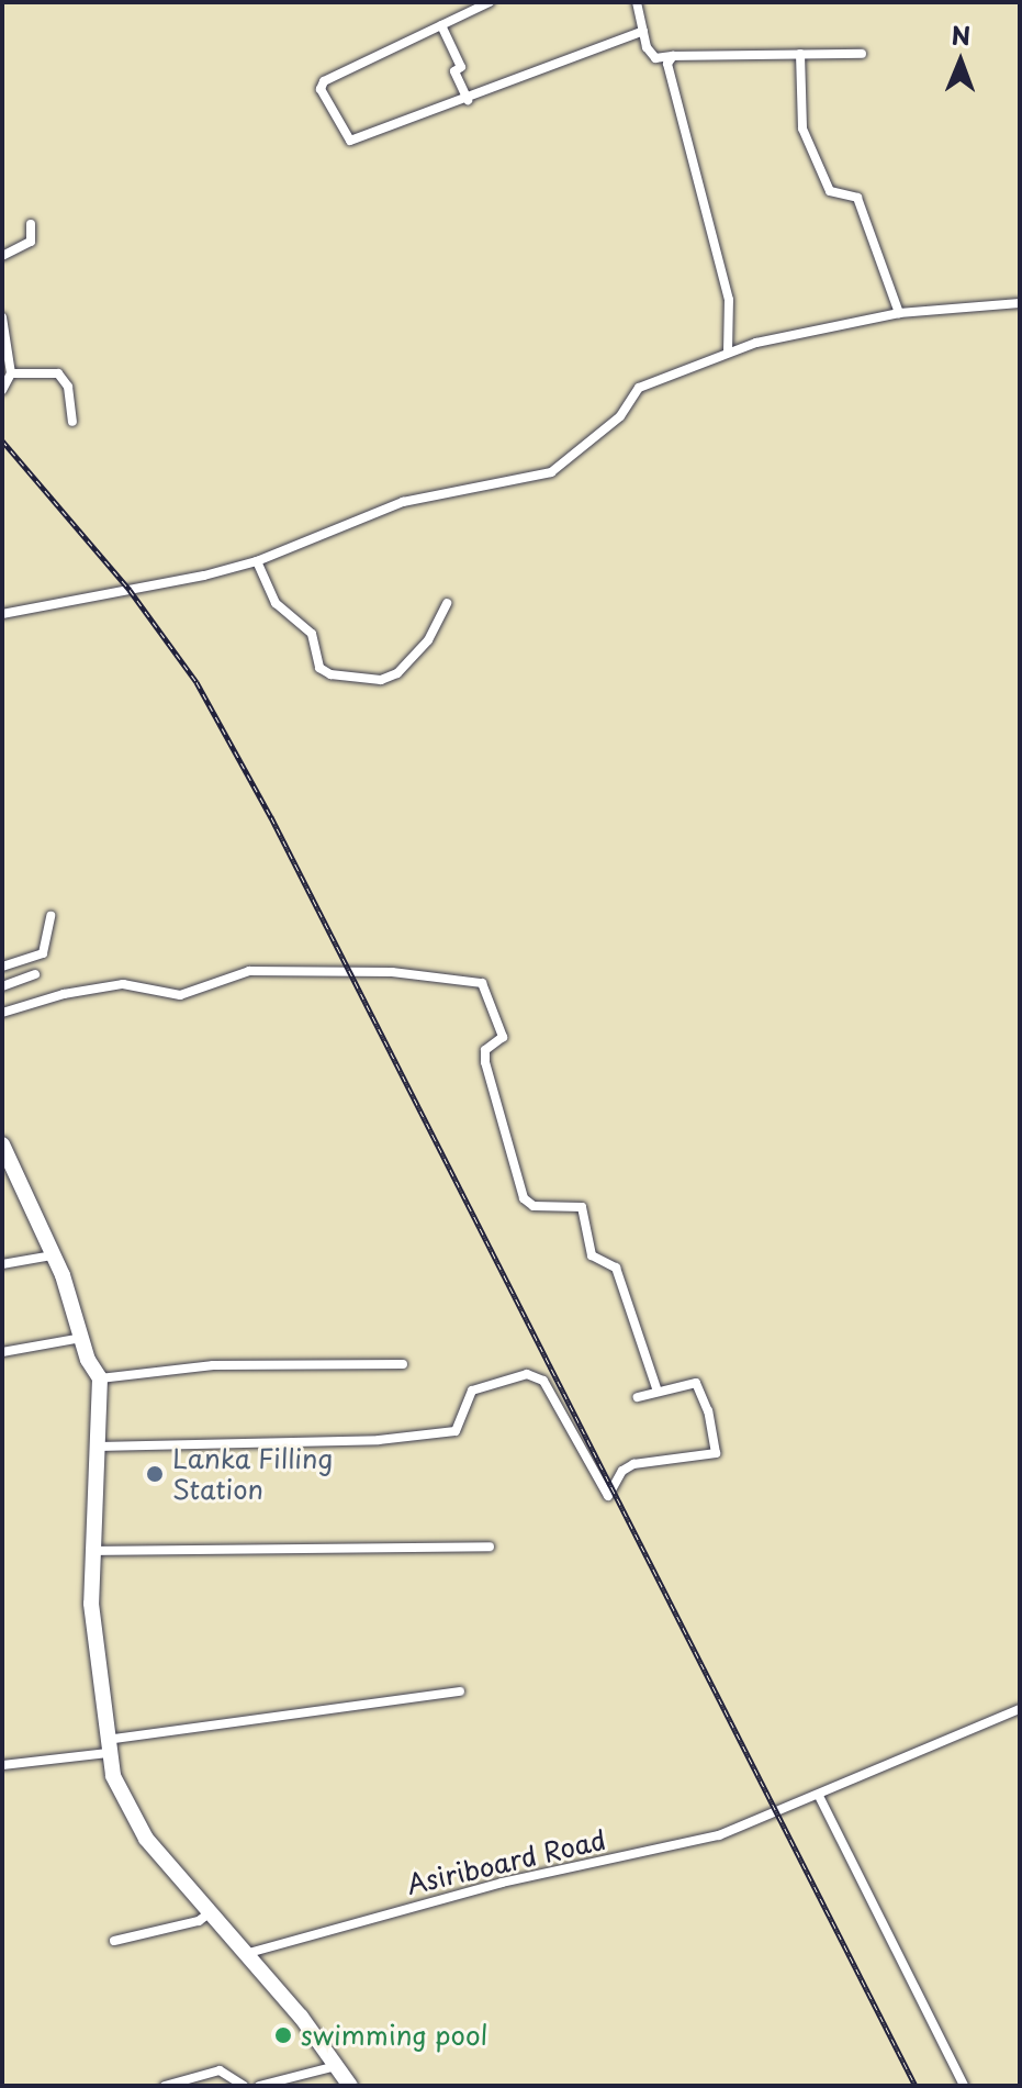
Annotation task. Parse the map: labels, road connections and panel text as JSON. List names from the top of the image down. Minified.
{"streets":{"street":["Asiriboard Road"]},"places":["Lanka Filling Station","swimming pool"],"north":"top"}
